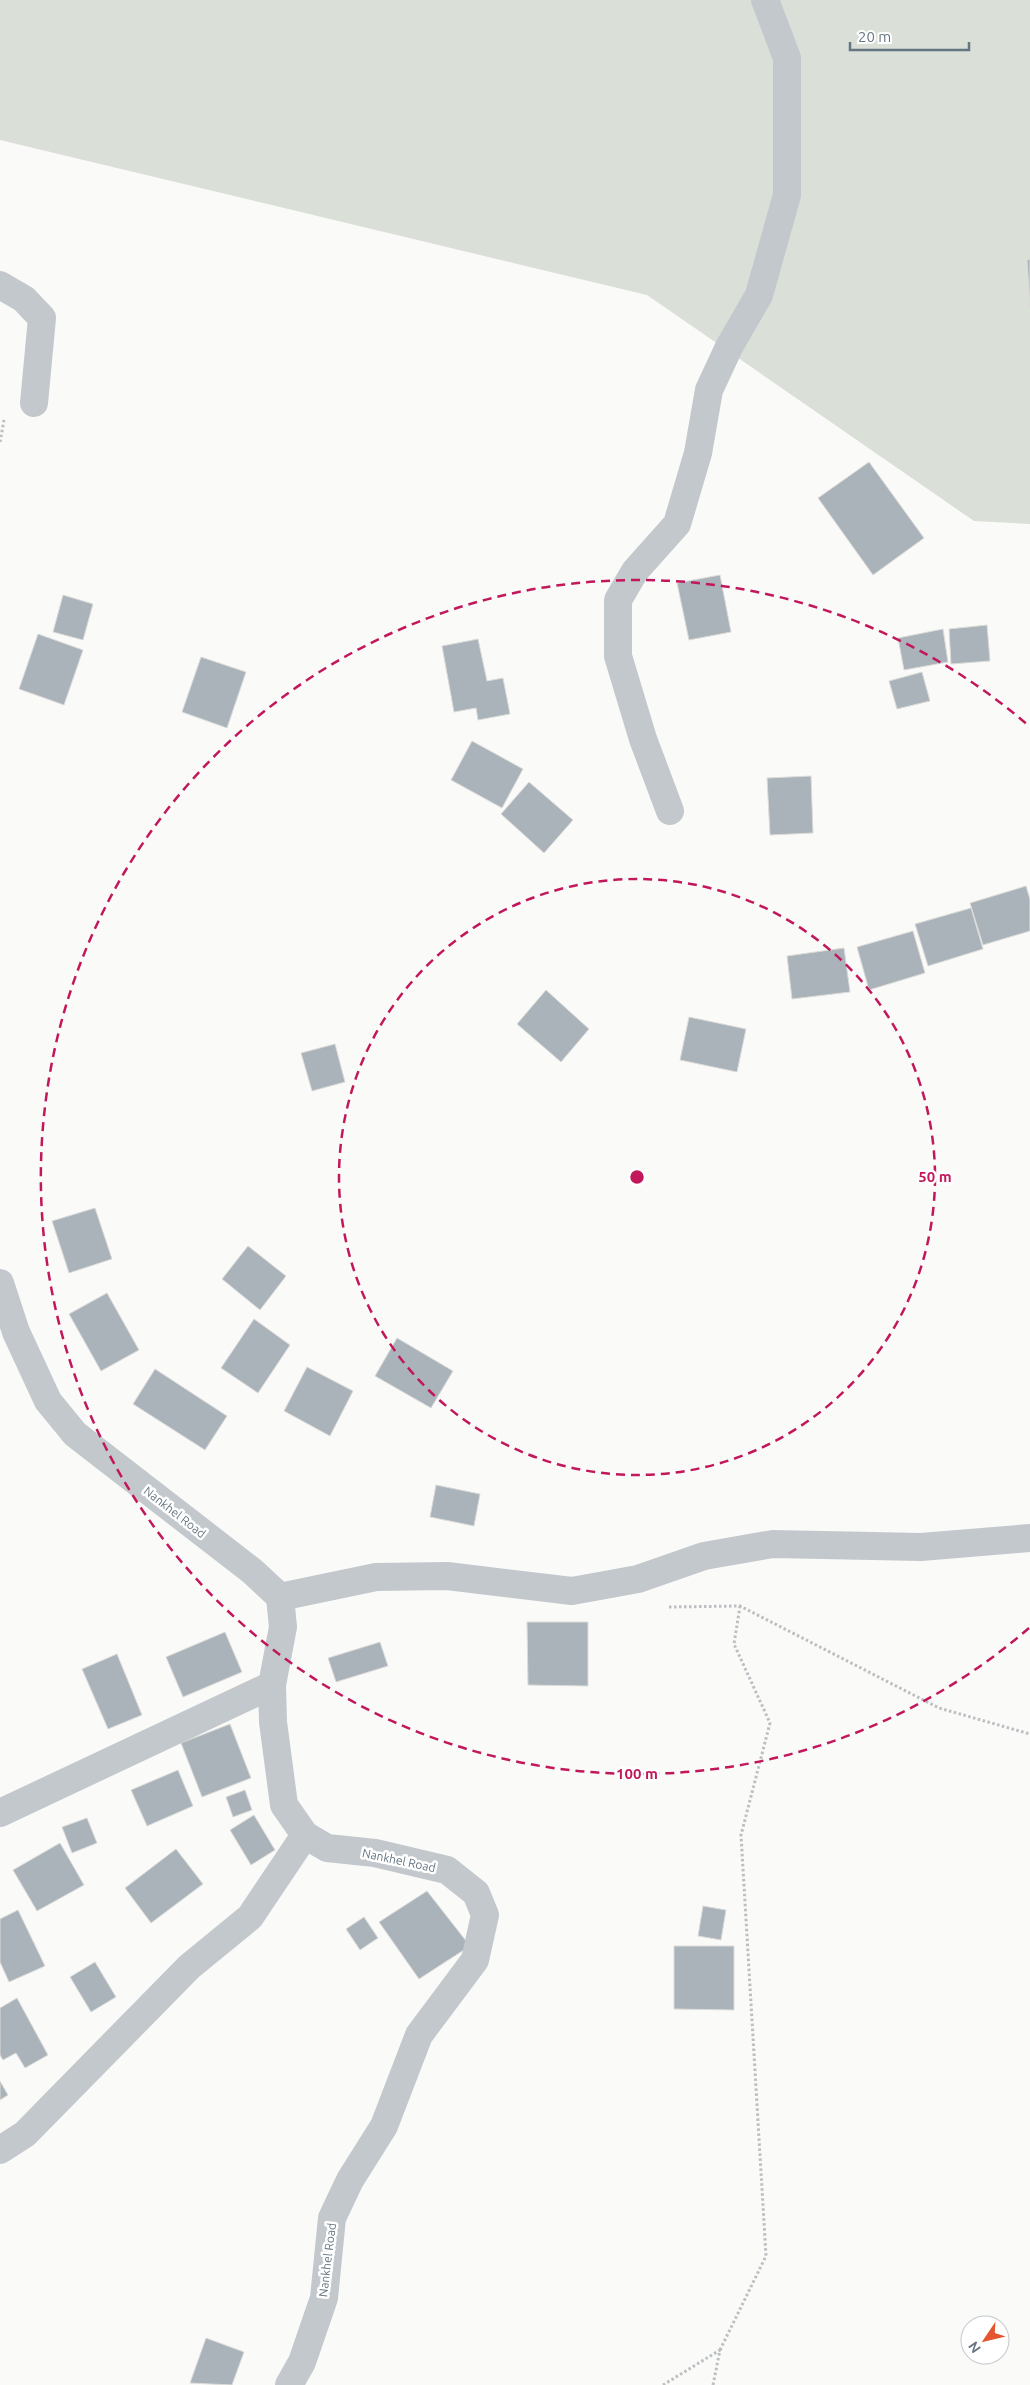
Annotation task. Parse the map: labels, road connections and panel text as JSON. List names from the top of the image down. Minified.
{"streets":{"street":["Nankhel Road"]},"scale_bar":"20 m","north":"bottom left","rings":["50 m","100 m"]}
